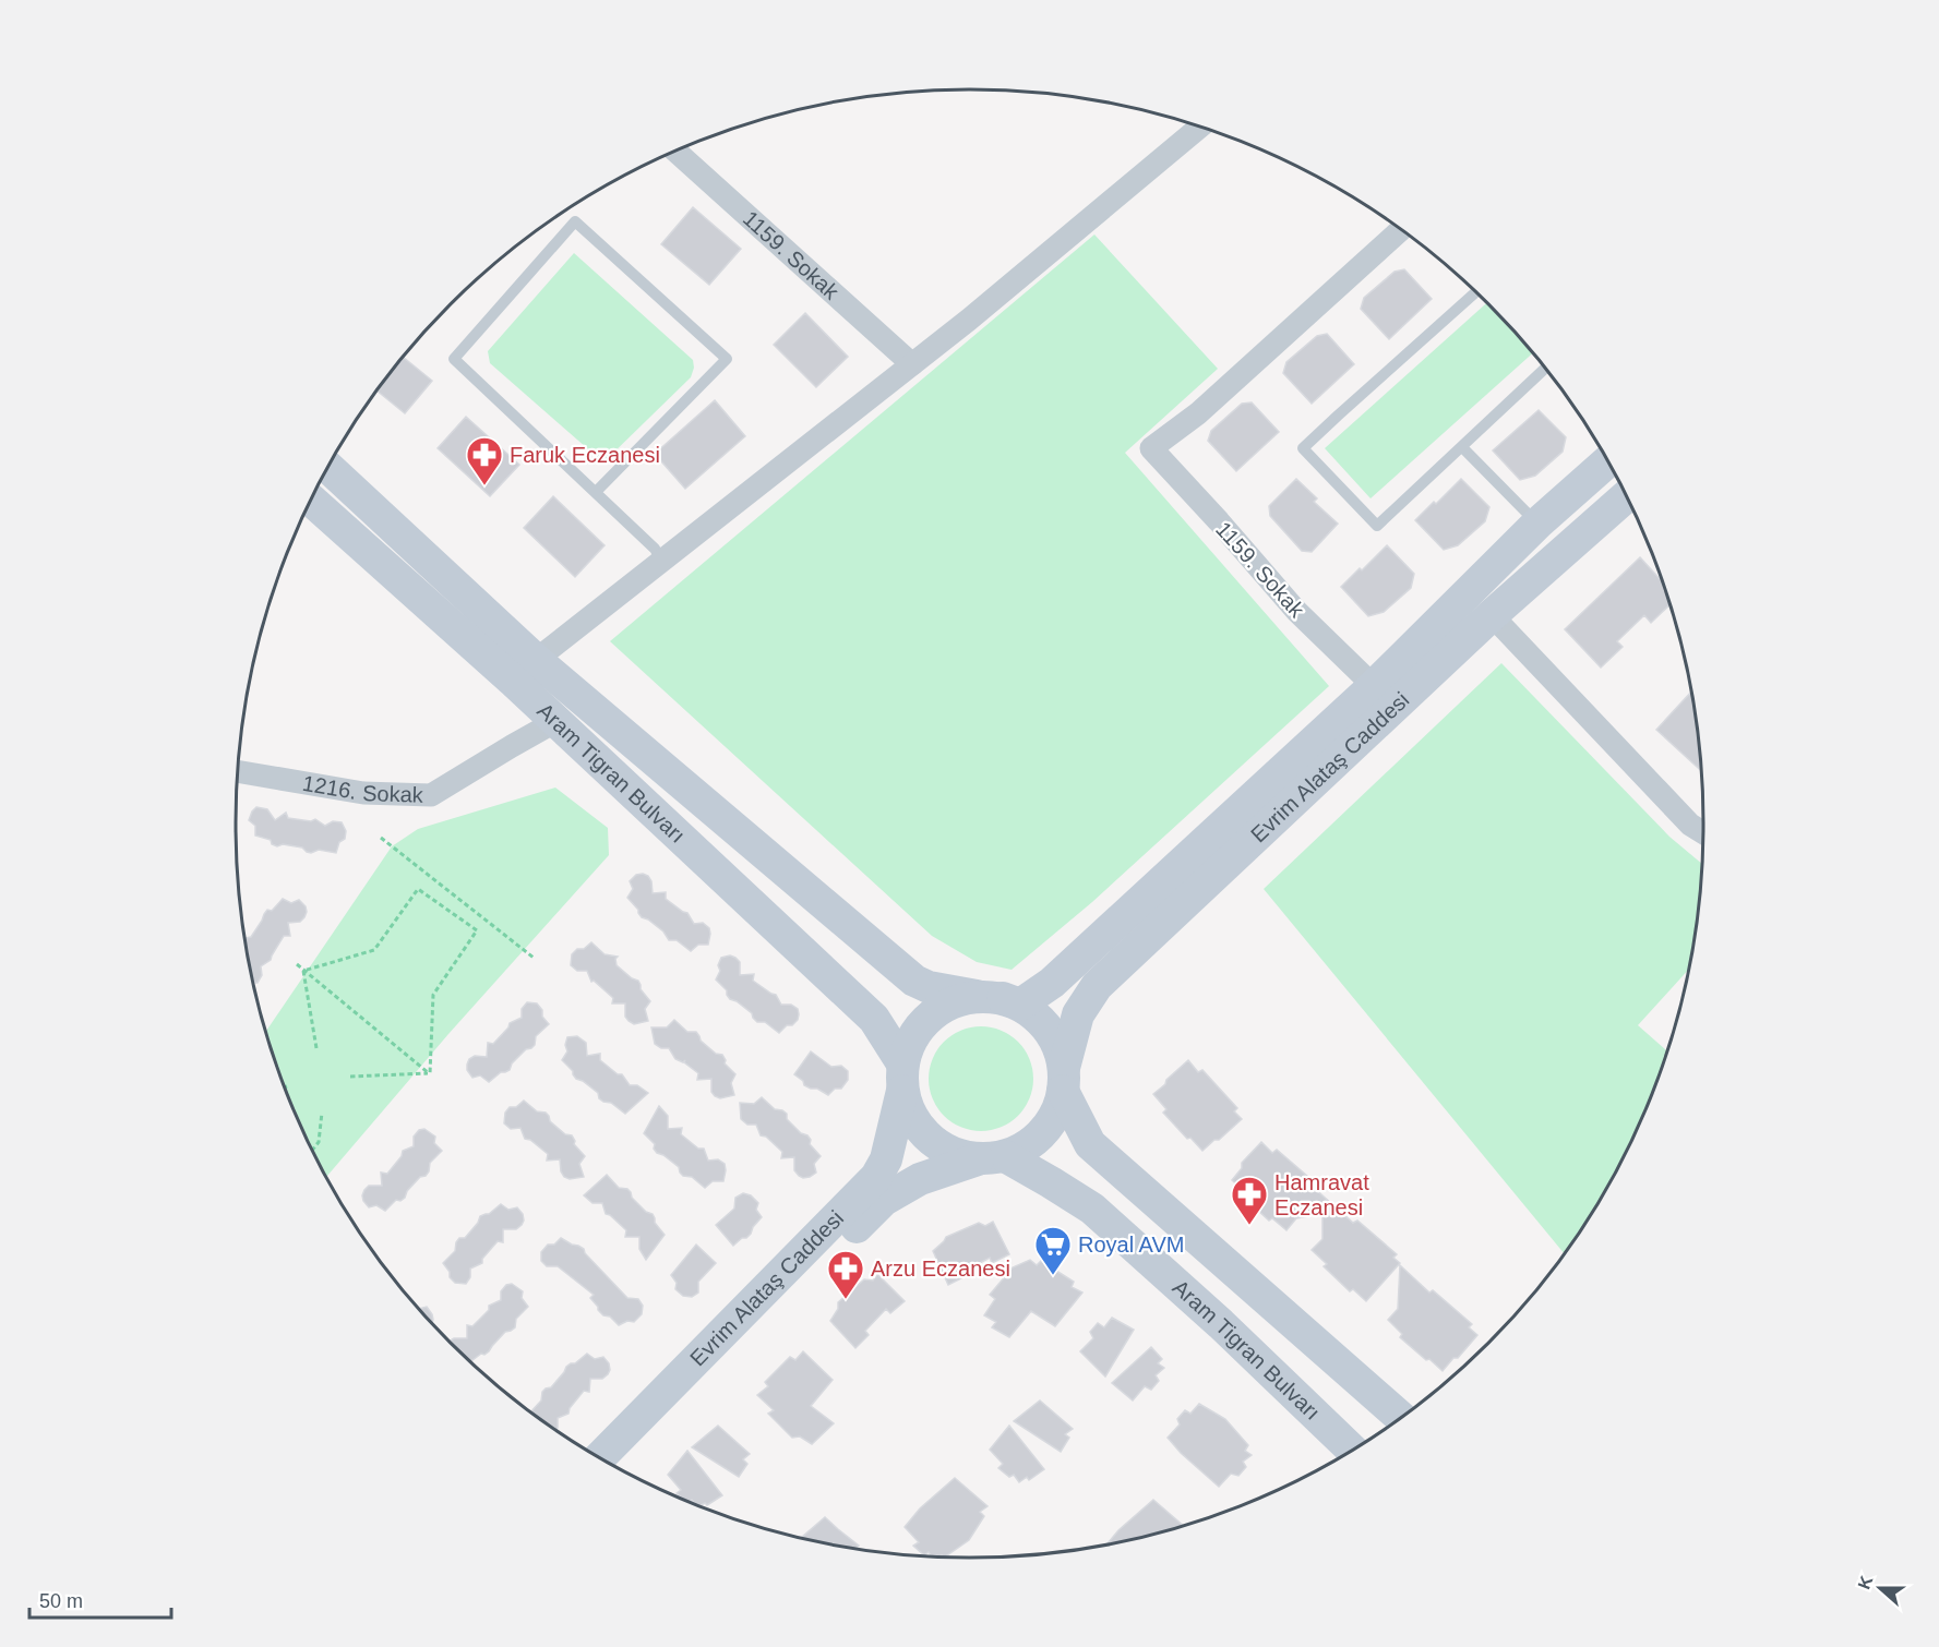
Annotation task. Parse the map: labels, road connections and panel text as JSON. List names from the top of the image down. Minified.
{"streets":{"main road":["Evrim Alataş Caddesi","Aram Tigran Bulvarı"],"street":["1159. Sokak","1216. Sokak"]},"crossings":[["Evrim Alataş Caddesi","Aram Tigran Bulvarı"],["Aram Tigran Bulvarı","1216. Sokak"]],"places":{"pharmacy":["Faruk Eczanesi","Hamravat Eczanesi","Arzu Eczanesi"],"supermarket":["Royal AVM"]},"scale_bar":"50 m","north":"left"}
